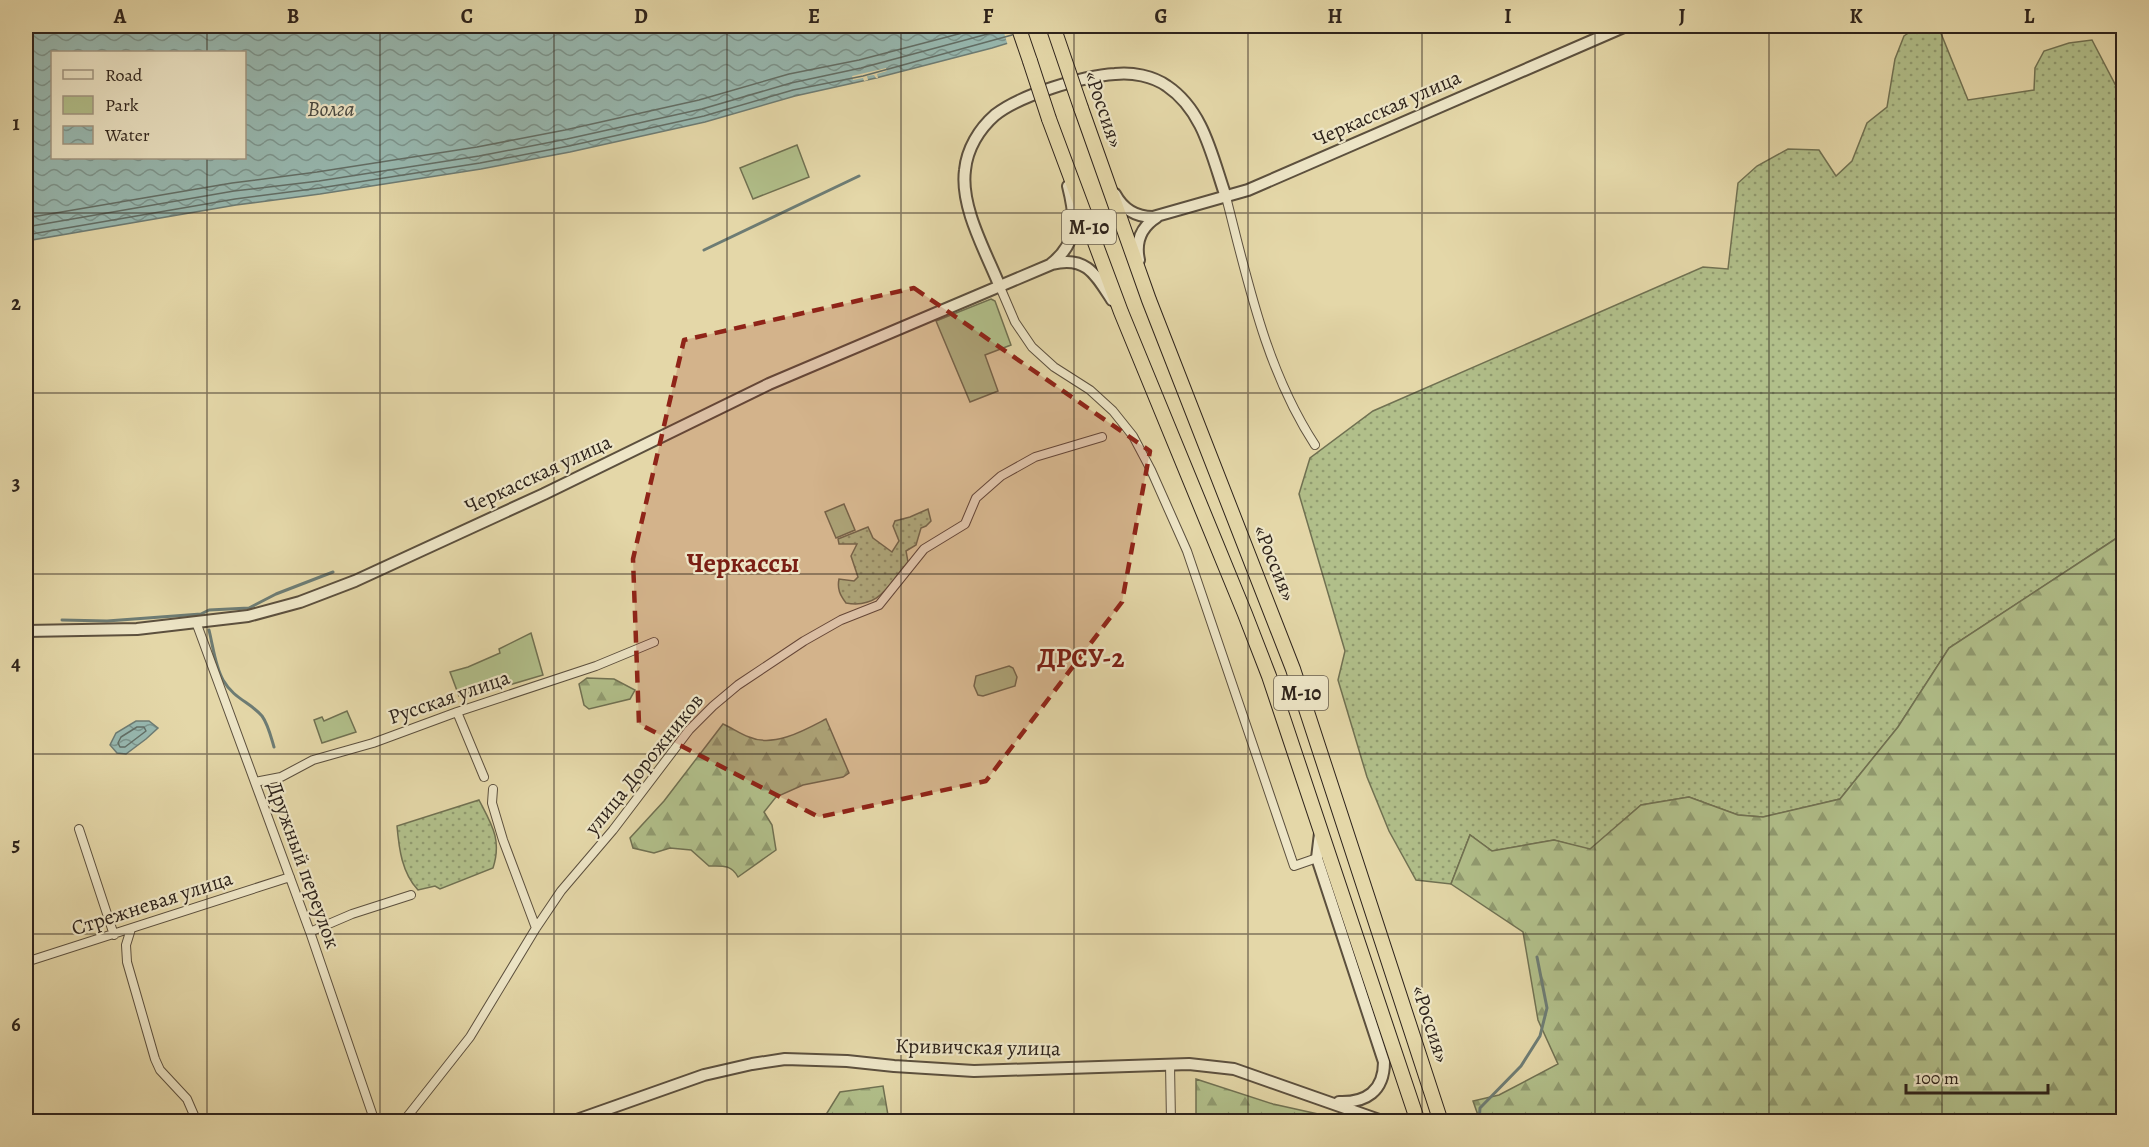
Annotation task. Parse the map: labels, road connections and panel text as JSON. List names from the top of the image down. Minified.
{"streets":{"highway":["«Россия»","М-10"],"street":["Черкасская улица","Русская улица","улица Дорожников","Дружный переулок","Стрежневая улица","Кривичская улица"]},"crossings":[["Черкасская улица","«Россия»"],["Черкасская улица","М-10"],["Черкасская улица","Дружный переулок"],["«Россия»","М-10"],["Русская улица","Дружный переулок"],["Дружный переулок","Стрежневая улица"]],"districts":["Черкассы","ДРСУ-2"],"water":["Волга"],"legend":["Road","Park","Water"],"scale_bar":"100 m","grid":{"columns":["A","B","C","D","E","F","G","H","I","J","K","L"],"rows":["1","2","3","4","5","6"]}}
